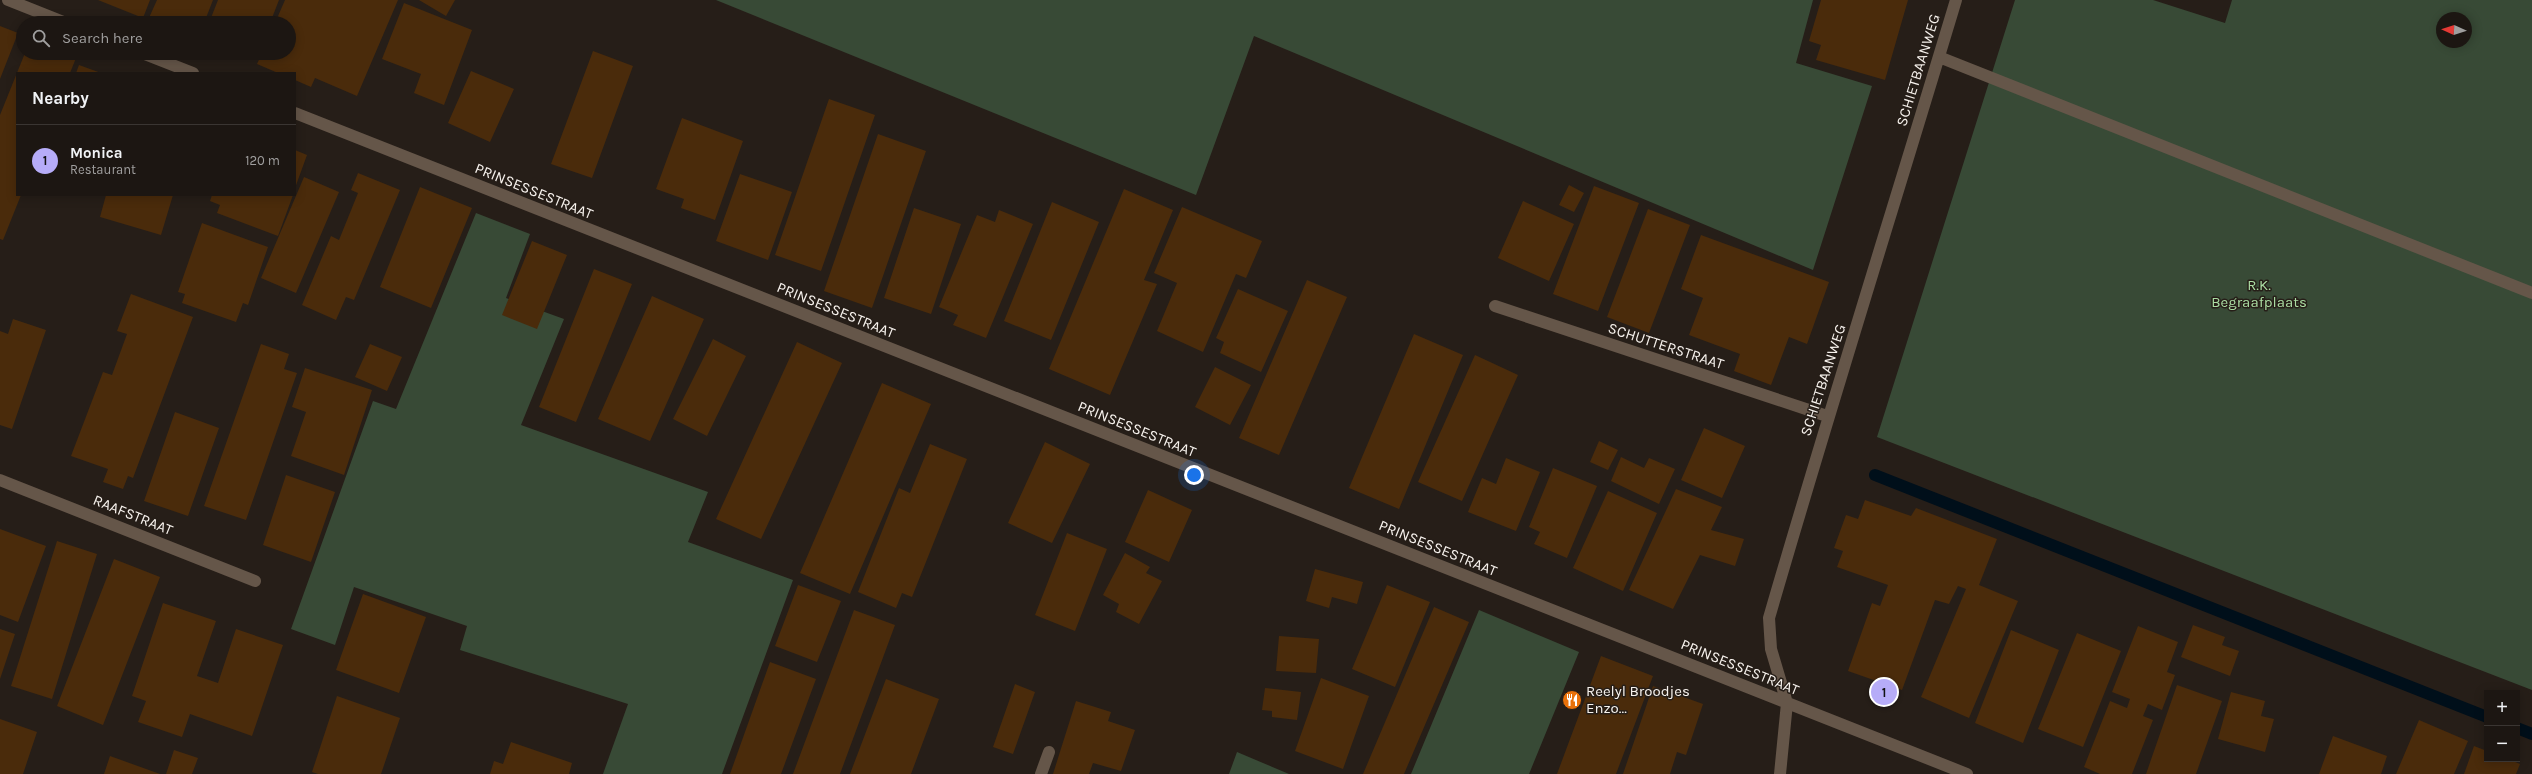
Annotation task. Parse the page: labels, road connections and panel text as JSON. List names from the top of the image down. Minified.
{"streets":{"street":["SCHIETBAANWEG","PRINSESSESTRAAT","SCHUTTERSTRAAT","RAAFSTRAAT"]},"crossings":[["SCHIETBAANWEG","PRINSESSESTRAAT"],["SCHIETBAANWEG","SCHUTTERSTRAAT"]],"parks":["R.K. Begraafplaats"],"places":{"restaurant":["Reelyl Broodjes Enzo..."]},"north":"left","page":{"search":"Search here","heading":"Nearby","list":[{"mark":"1","name":"Monica","note":"Restaurant","value":"120 m"}],"pins":"1","map_buttons":["+","−"]}}
